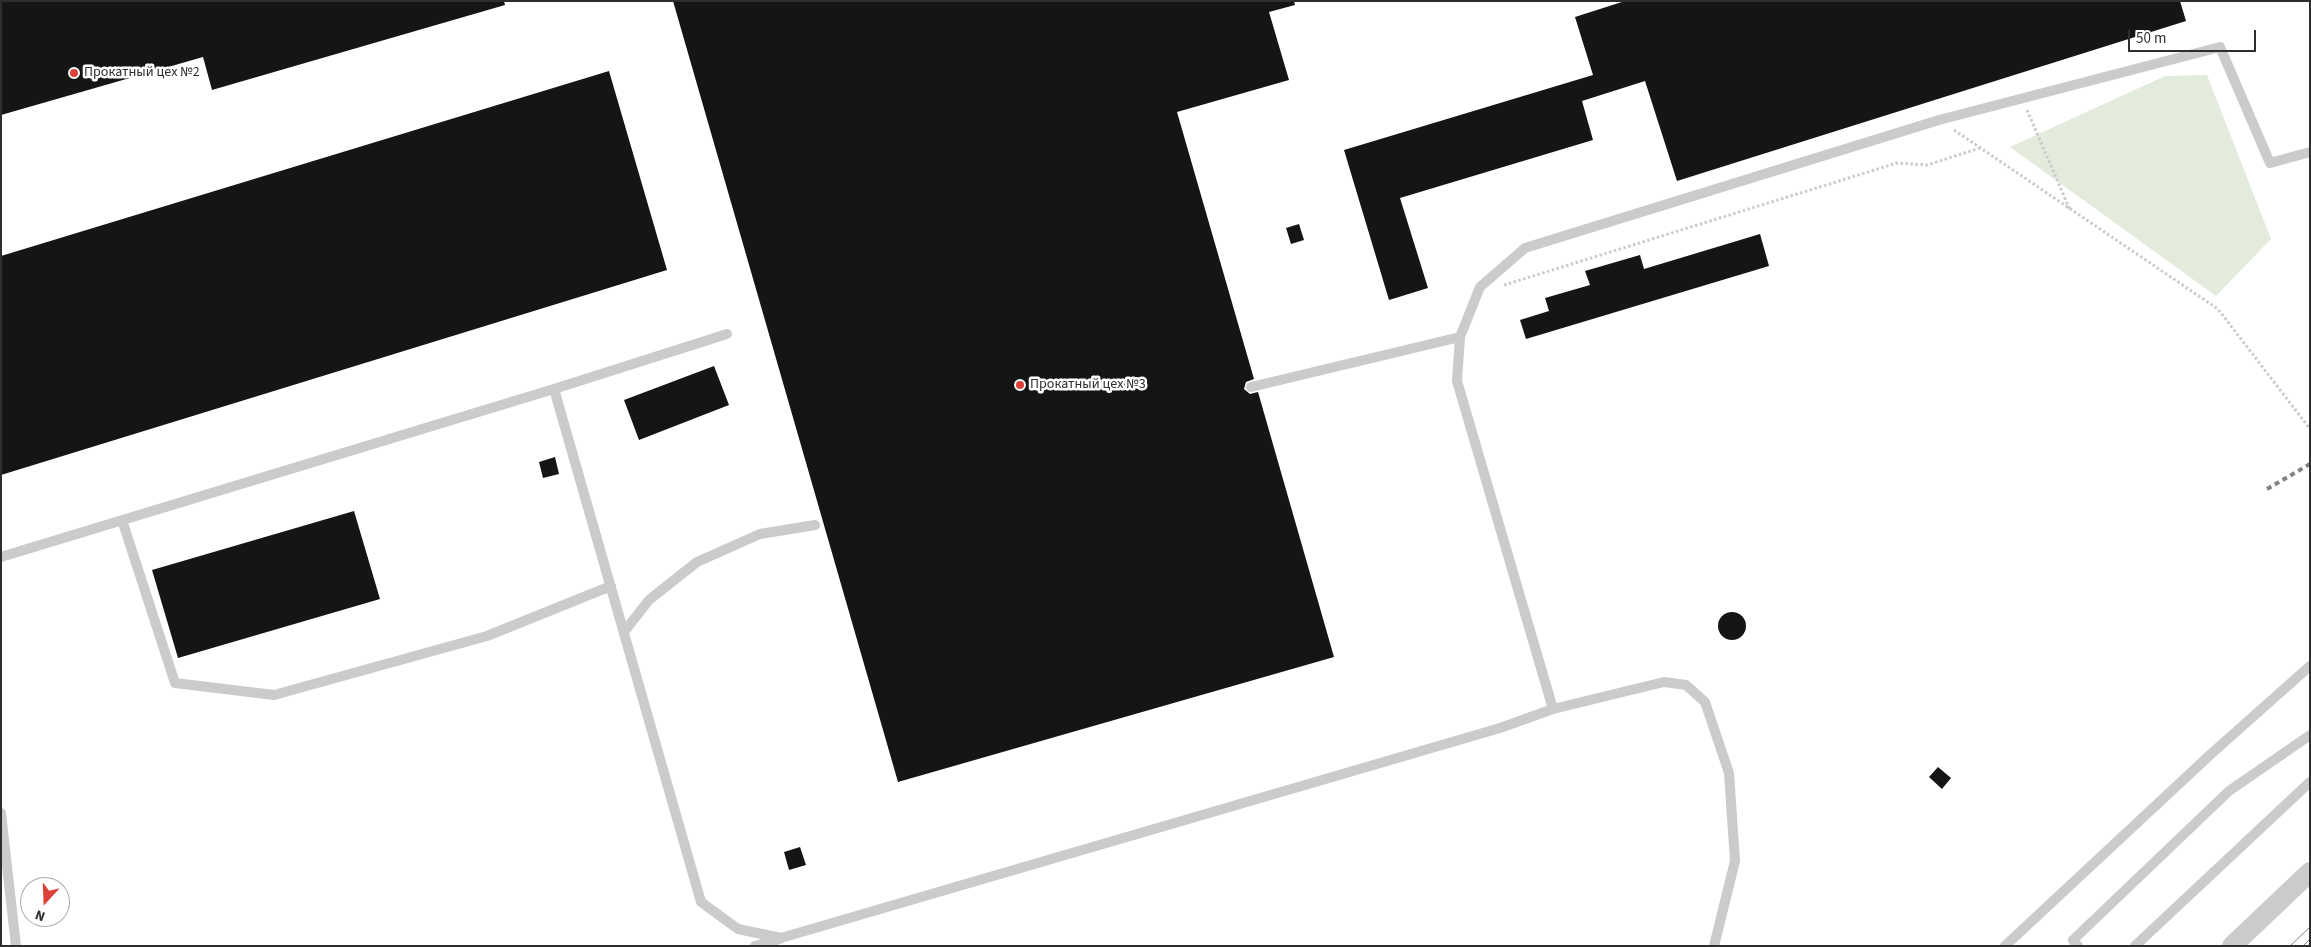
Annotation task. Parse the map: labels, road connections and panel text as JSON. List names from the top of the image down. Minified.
{"places":["Прокатный цех №2","Прокатный цех №3"],"scale_bar":"50 m","north":"bottom"}
